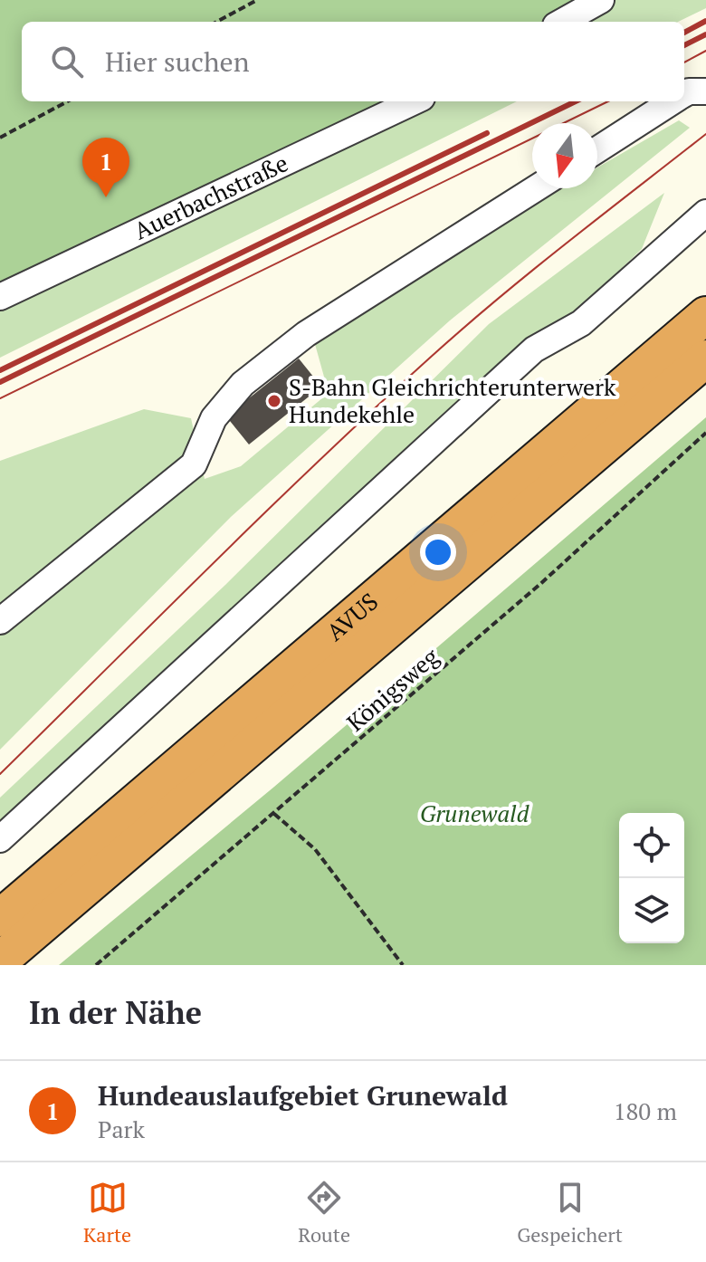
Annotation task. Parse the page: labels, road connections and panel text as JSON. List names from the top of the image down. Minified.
{"streets":{"highway":["AVUS"],"lane":["Auerbachstraße"],"path":["Königsweg"]},"parks":["Grunewald"],"places":["S-Bahn Gleichrichterunterwerk Hundekehle"],"north":"bottom","page":{"search":"Hier suchen","pins":"1","heading":"In der Nähe","list":[{"mark":"1","name":"Hundeauslaufgebiet Grunewald","note":"Park","value":"180 m"}],"nav":["Karte","Route","Gespeichert"]}}
